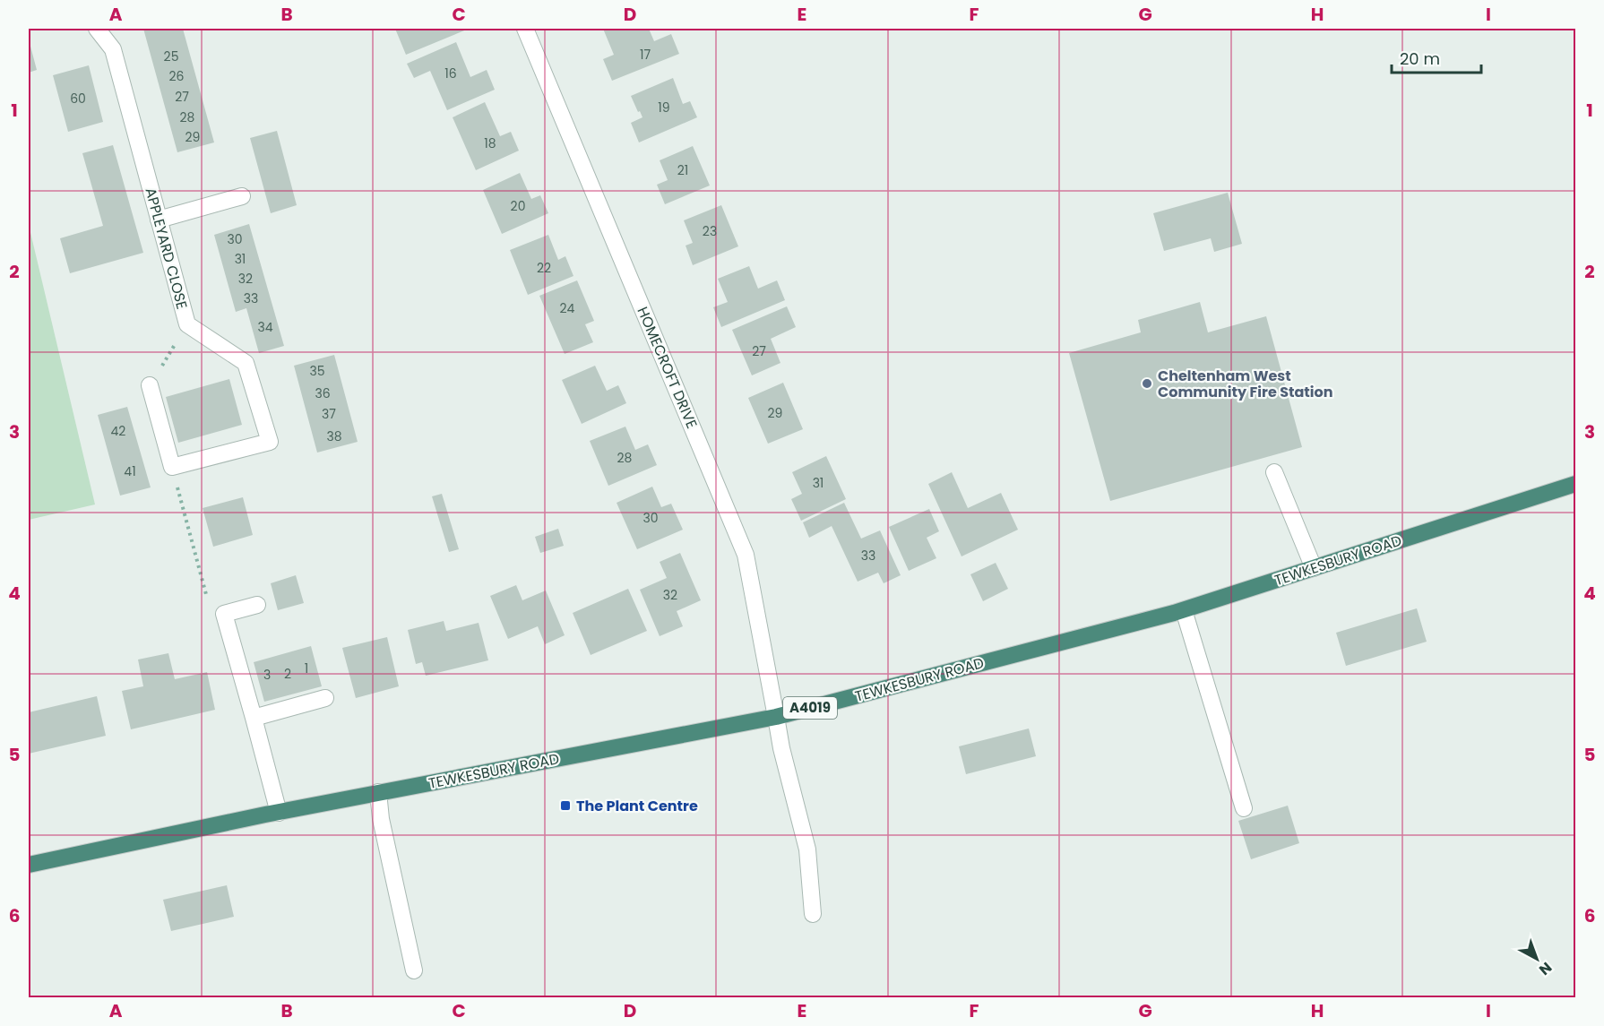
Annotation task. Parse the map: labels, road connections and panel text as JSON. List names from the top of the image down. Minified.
{"streets":{"highway":["TEWKESBURY ROAD","A4019"],"street":["APPLEYARD CLOSE","HOMECROFT DRIVE"]},"crossings":[["HOMECROFT DRIVE","TEWKESBURY ROAD"]],"places":{"other":["Cheltenham West Community Fire Station"],"transit":["The Plant Centre"]},"house_numbers":["17","25","16","26","27","60","19","28","29","18","21","20","23","30","31","22","32","33","24","34","27","35","36","29","37","42","38","28","41","31","30","33","32","1","2","3"],"scale_bar":"20 m","north":"bottom right","grid":{"columns":["A","B","C","D","E","F","G","H","I"],"rows":["1","2","3","4","5","6"]}}
